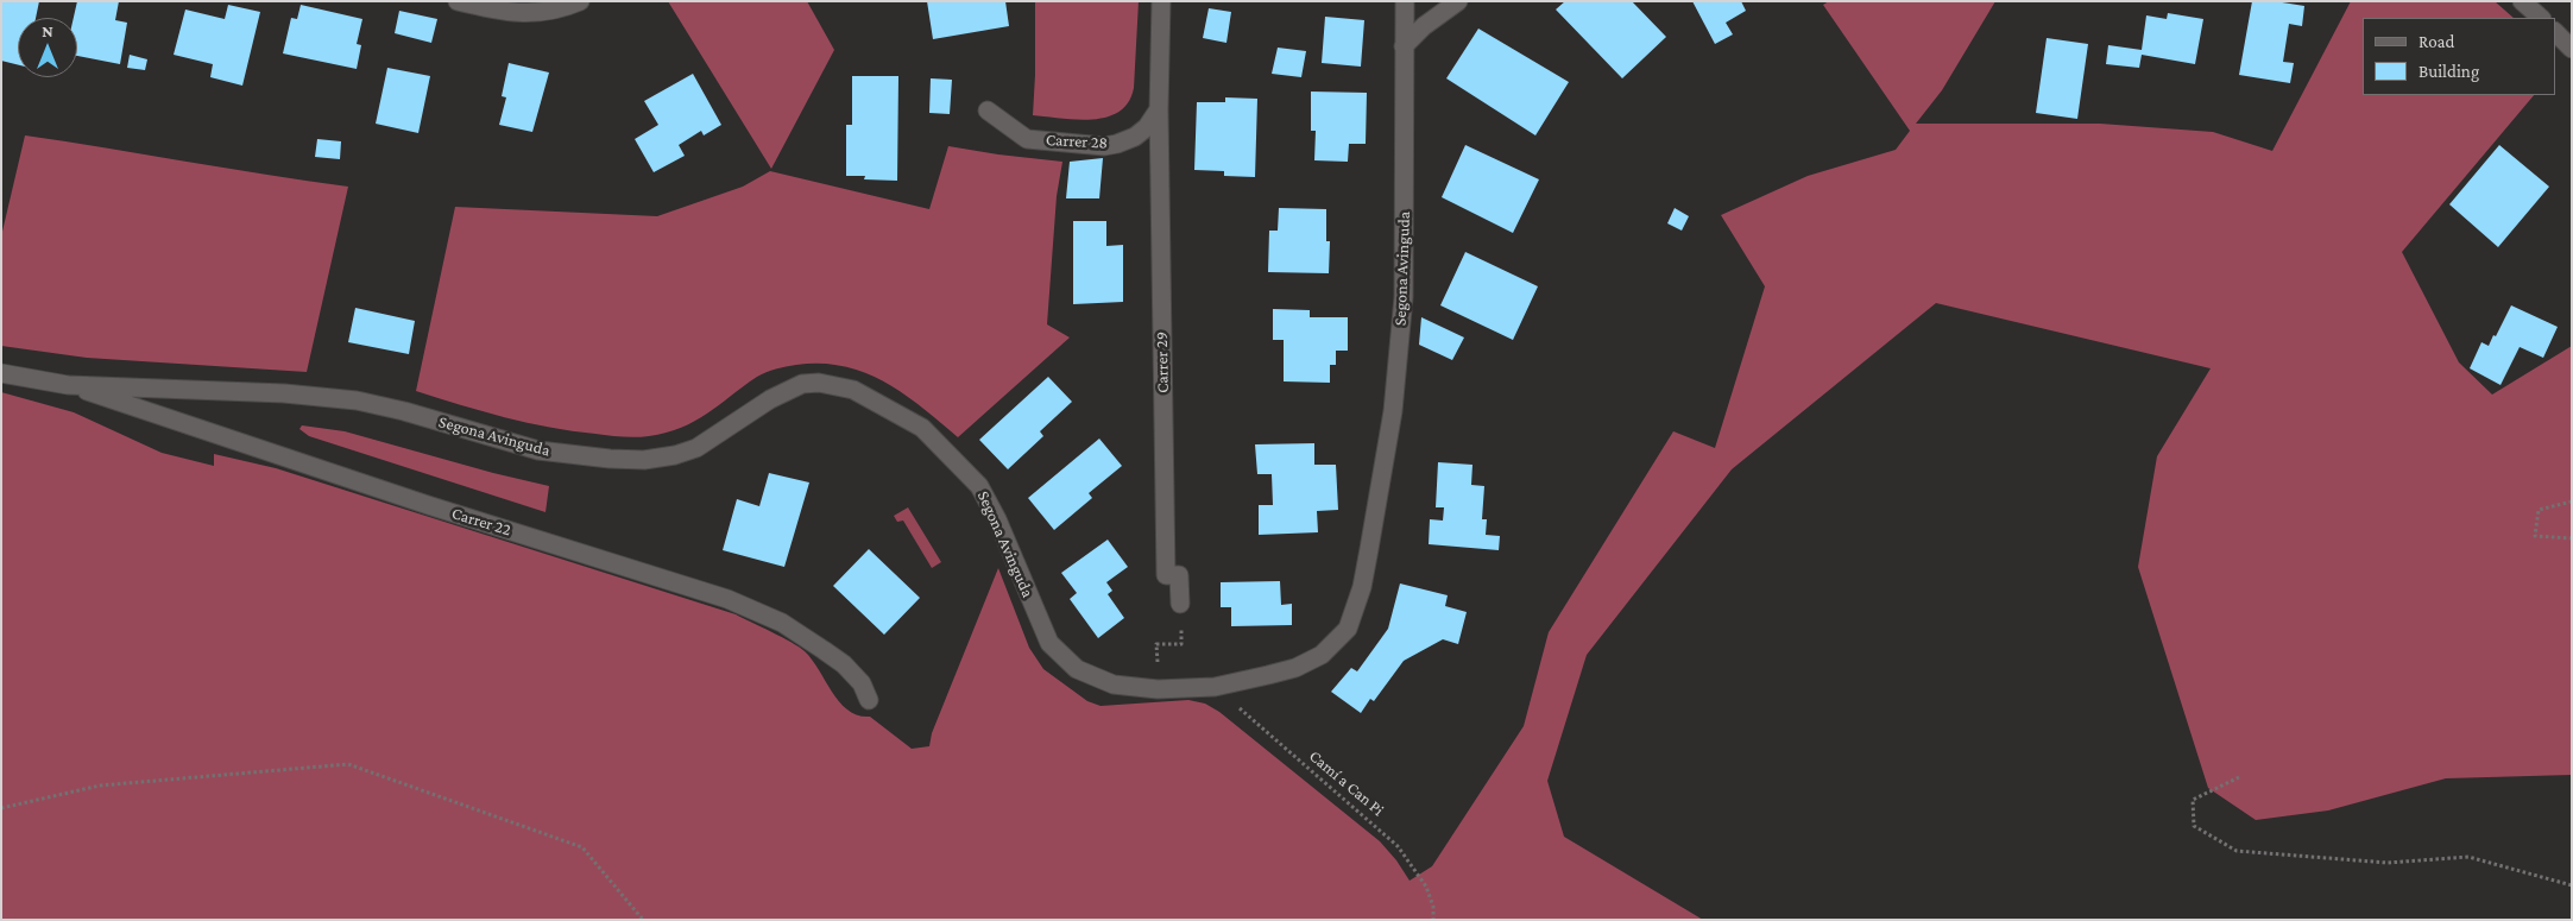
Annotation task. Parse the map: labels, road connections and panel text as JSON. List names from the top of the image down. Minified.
{"streets":{"street":["Carrer 28","Segona Avinguda","Carrer 29","Carrer 22"],"path":["Camí a Can Pi"]},"crossings":[["Carrer 28","Carrer 29"],["Segona Avinguda","Carrer 22"],["Segona Avinguda","Camí a Can Pi"]],"legend":["Road","Building"],"north":"top"}
